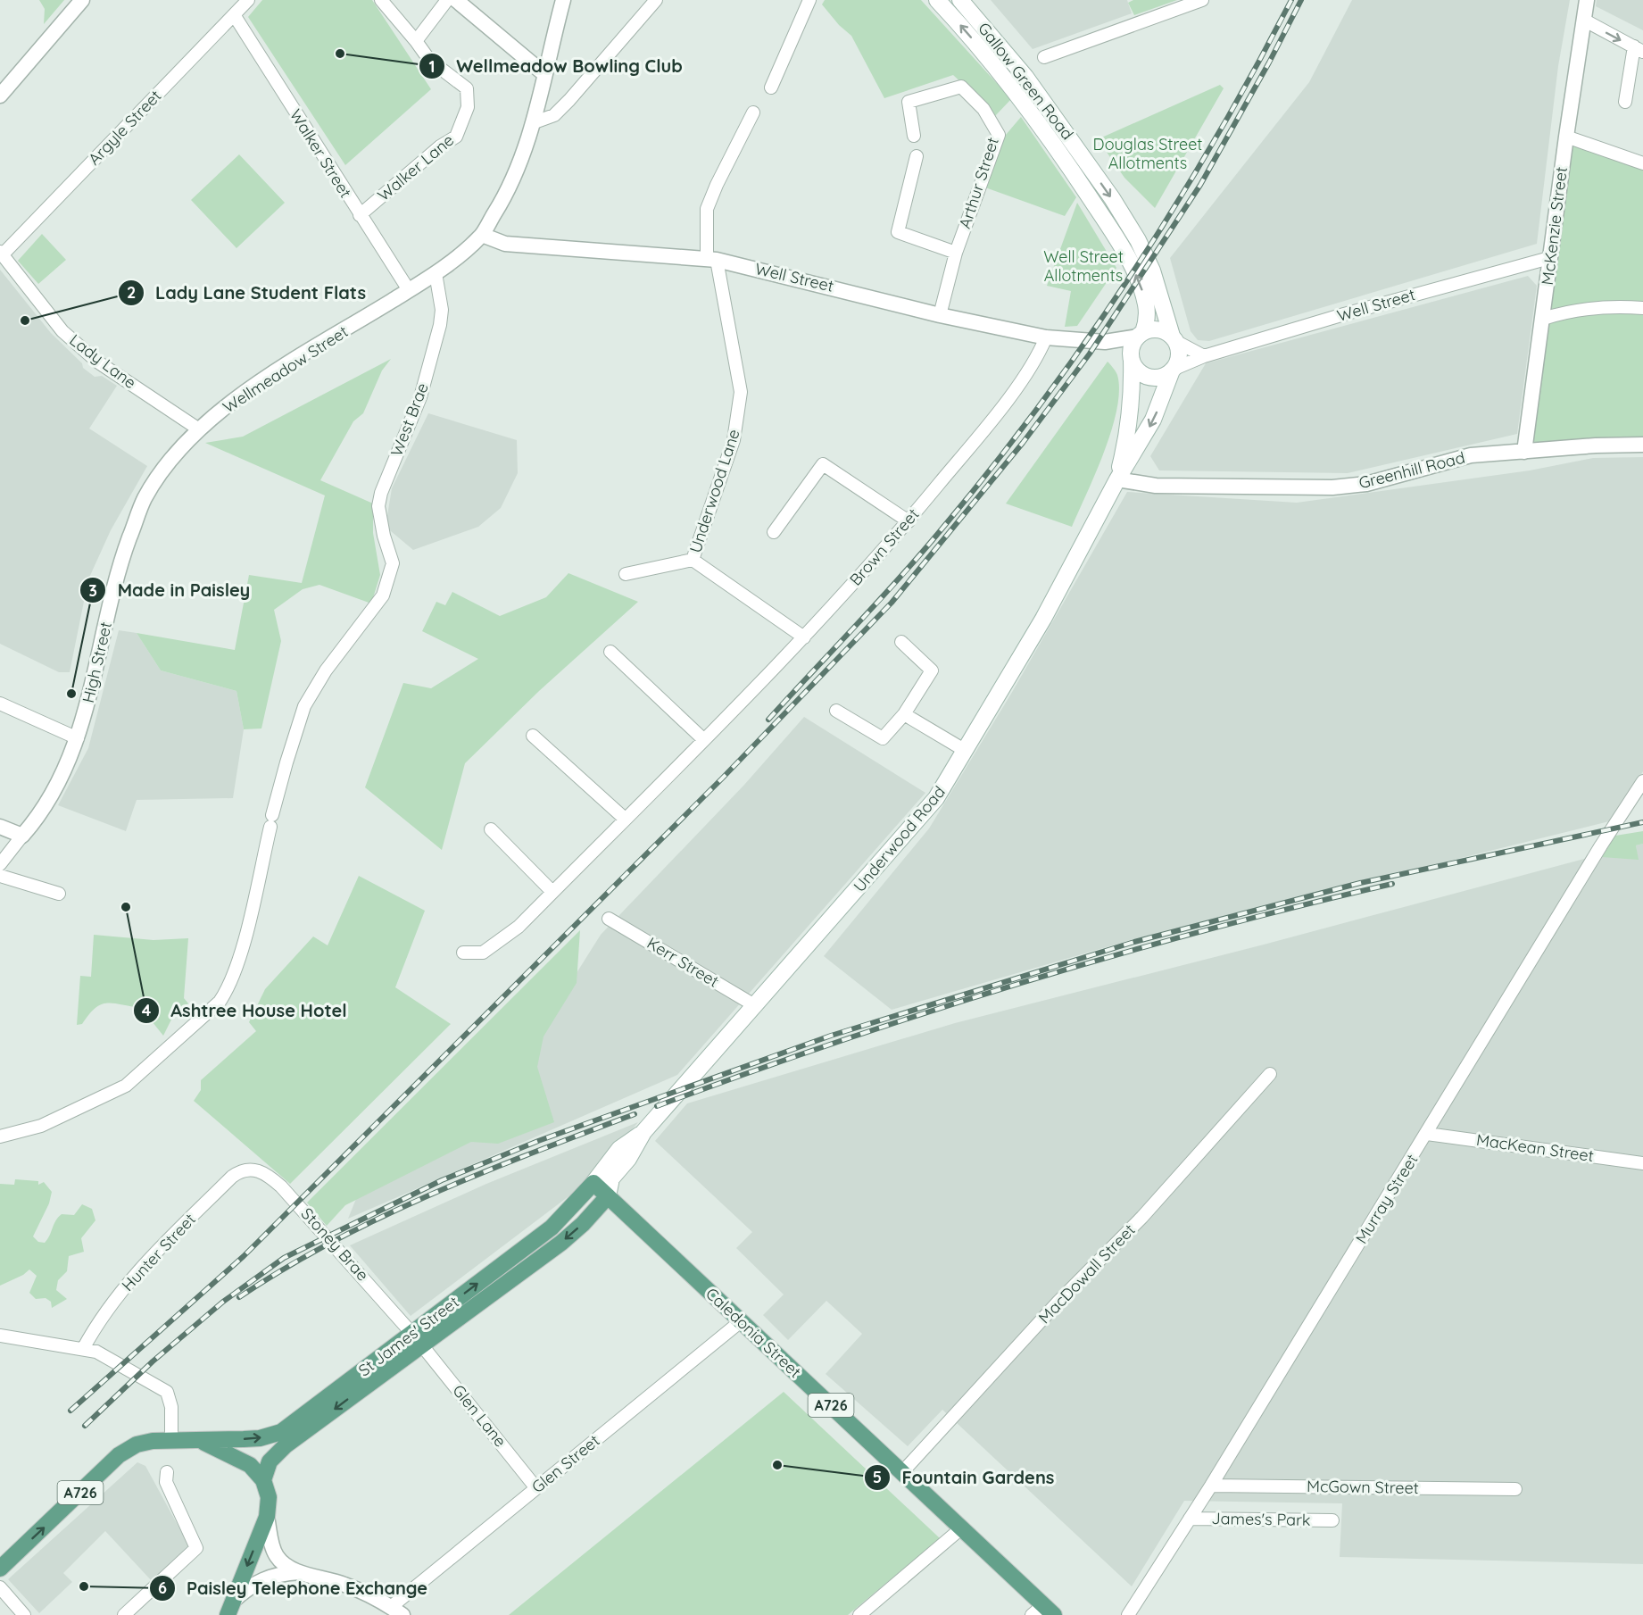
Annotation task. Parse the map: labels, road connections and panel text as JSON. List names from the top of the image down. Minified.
{"streets":{"main road":["Gallow Green Road","Underwood Road","Caledonia Street","St James' Street","A726"],"street":["Argyle Street","Walker Street","Walker Lane","Arthur Street","McKenzie Street","Well Street","Lady Lane","Wellmeadow Street","West Brae","Greenhill Road","Underwood Lane","Brown Street","High Street","Kerr Street","MacKean Street","Murray Street","Stoney Brae","Hunter Street","MacDowall Street","Glen Lane","Glen Street","McGown Street","James's Park"]},"crossings":[["Gallow Green Road","Well Street"],["Gallow Green Road","Underwood Road"],["Argyle Street","Walker Street"],["Argyle Street","Lady Lane"],["Walker Street","Walker Lane"],["Walker Street","Wellmeadow Street"],["Arthur Street","Well Street"],["McKenzie Street","Well Street"],["McKenzie Street","Greenhill Road"],["Well Street","Wellmeadow Street"],["Well Street","Underwood Lane"],["Well Street","Brown Street"],["Well Street","Underwood Road"],["Lady Lane","Wellmeadow Street"],["Lady Lane","High Street"],["Wellmeadow Street","West Brae"],["Wellmeadow Street","High Street"],["Greenhill Road","Underwood Road"],["Underwood Road","Kerr Street"],["Underwood Road","Caledonia Street"],["Underwood Road","St James' Street"],["MacKean Street","Murray Street"],["Murray Street","McGown Street"],["Murray Street","James's Park"],["Stoney Brae","Hunter Street"],["Stoney Brae","St James' Street"],["Stoney Brae","Glen Lane"],["MacDowall Street","Caledonia Street"],["Caledonia Street","St James' Street"],["Caledonia Street","Glen Street"],["St James' Street","A726"],["St James' Street","Glen Lane"],["Glen Lane","Glen Street"]],"parks":["Douglas Street Allotments","Well Street Allotments"],"places":["Wellmeadow Bowling Club","Lady Lane Student Flats","Made in Paisley","Ashtree House Hotel","Fountain Gardens","Paisley Telephone Exchange"]}
